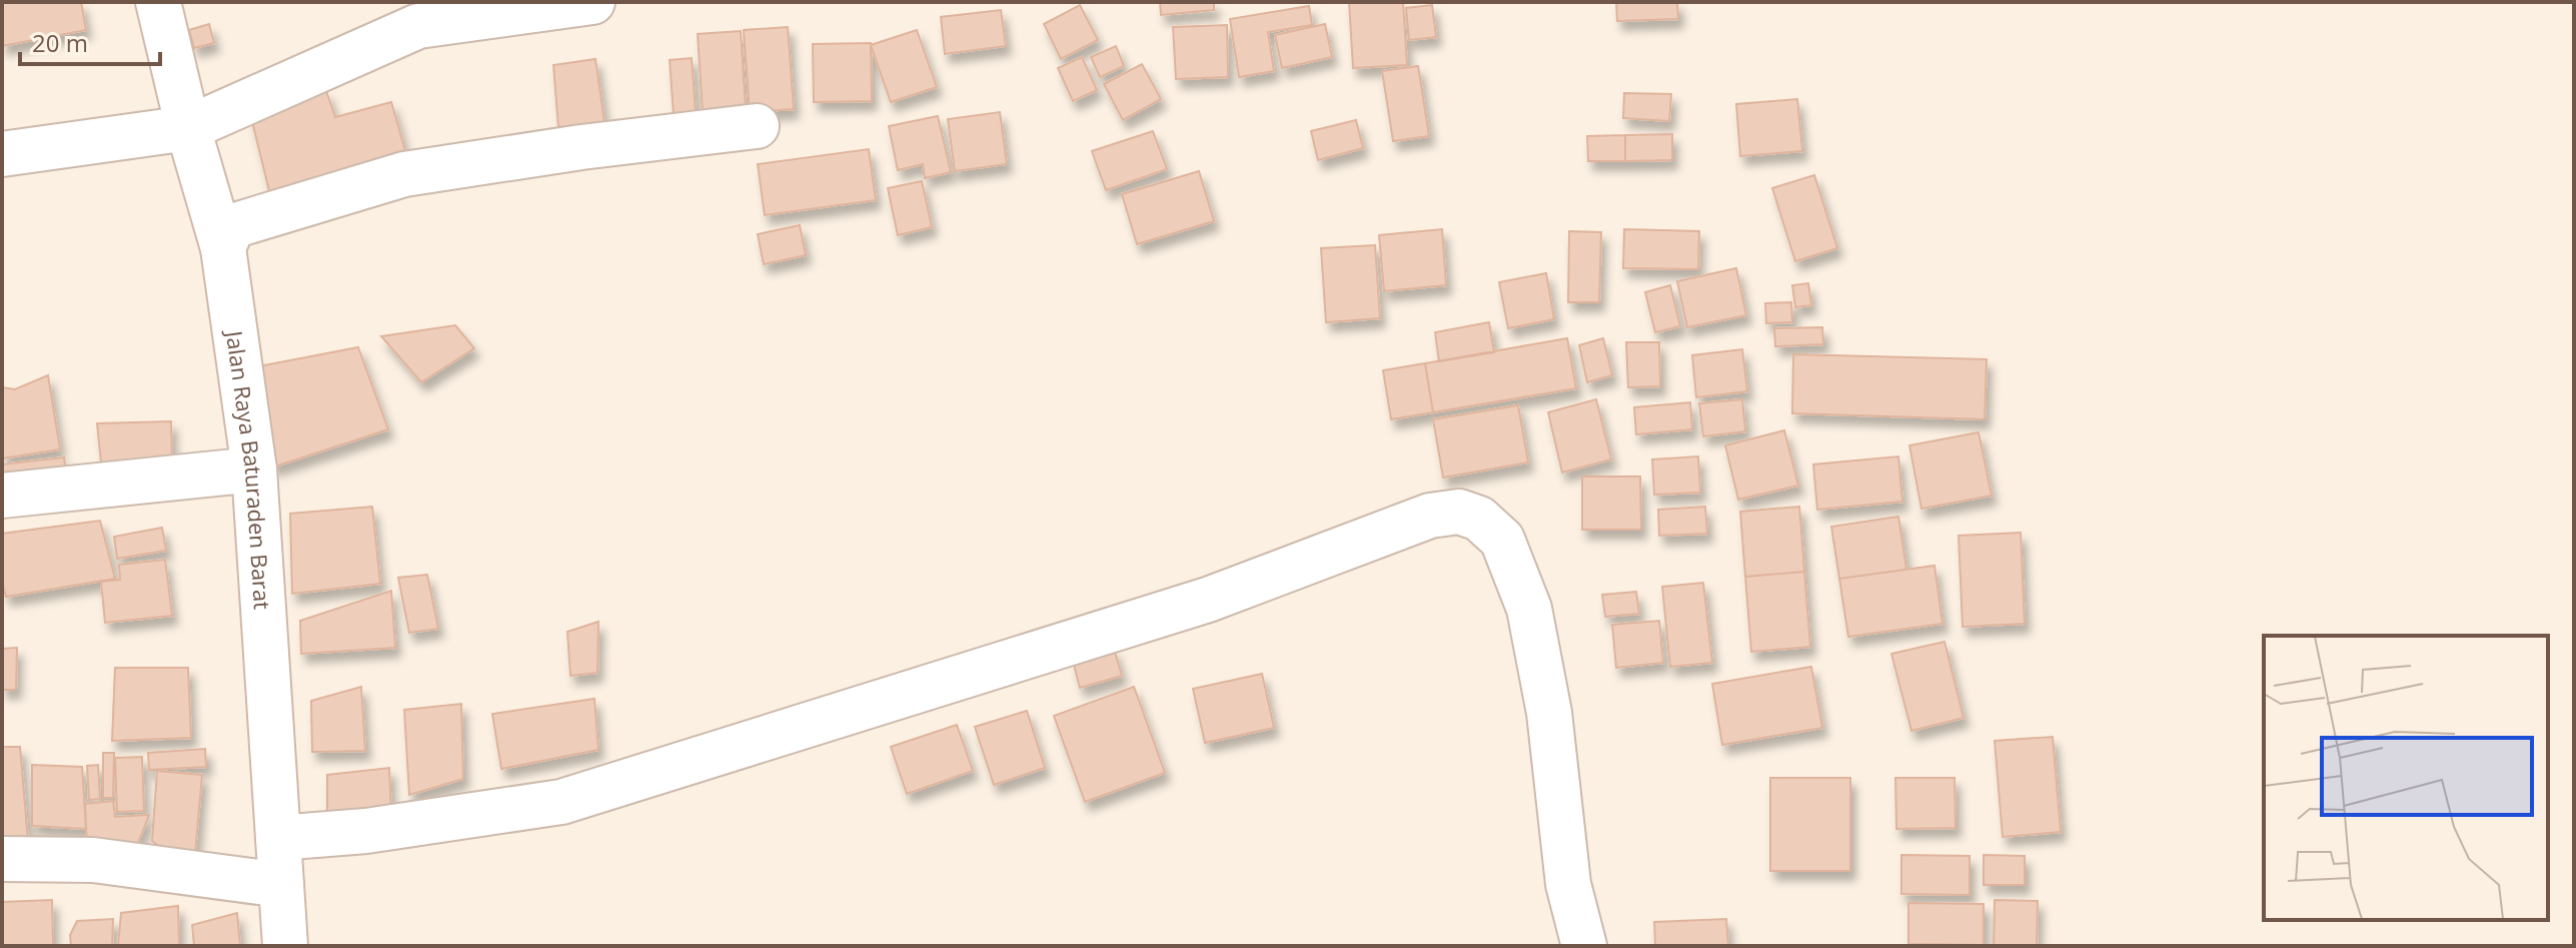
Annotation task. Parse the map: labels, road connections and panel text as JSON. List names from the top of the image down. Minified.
{"streets":{"street":["Jalan Raya Baturaden Barat"]},"scale_bar":"20 m"}
